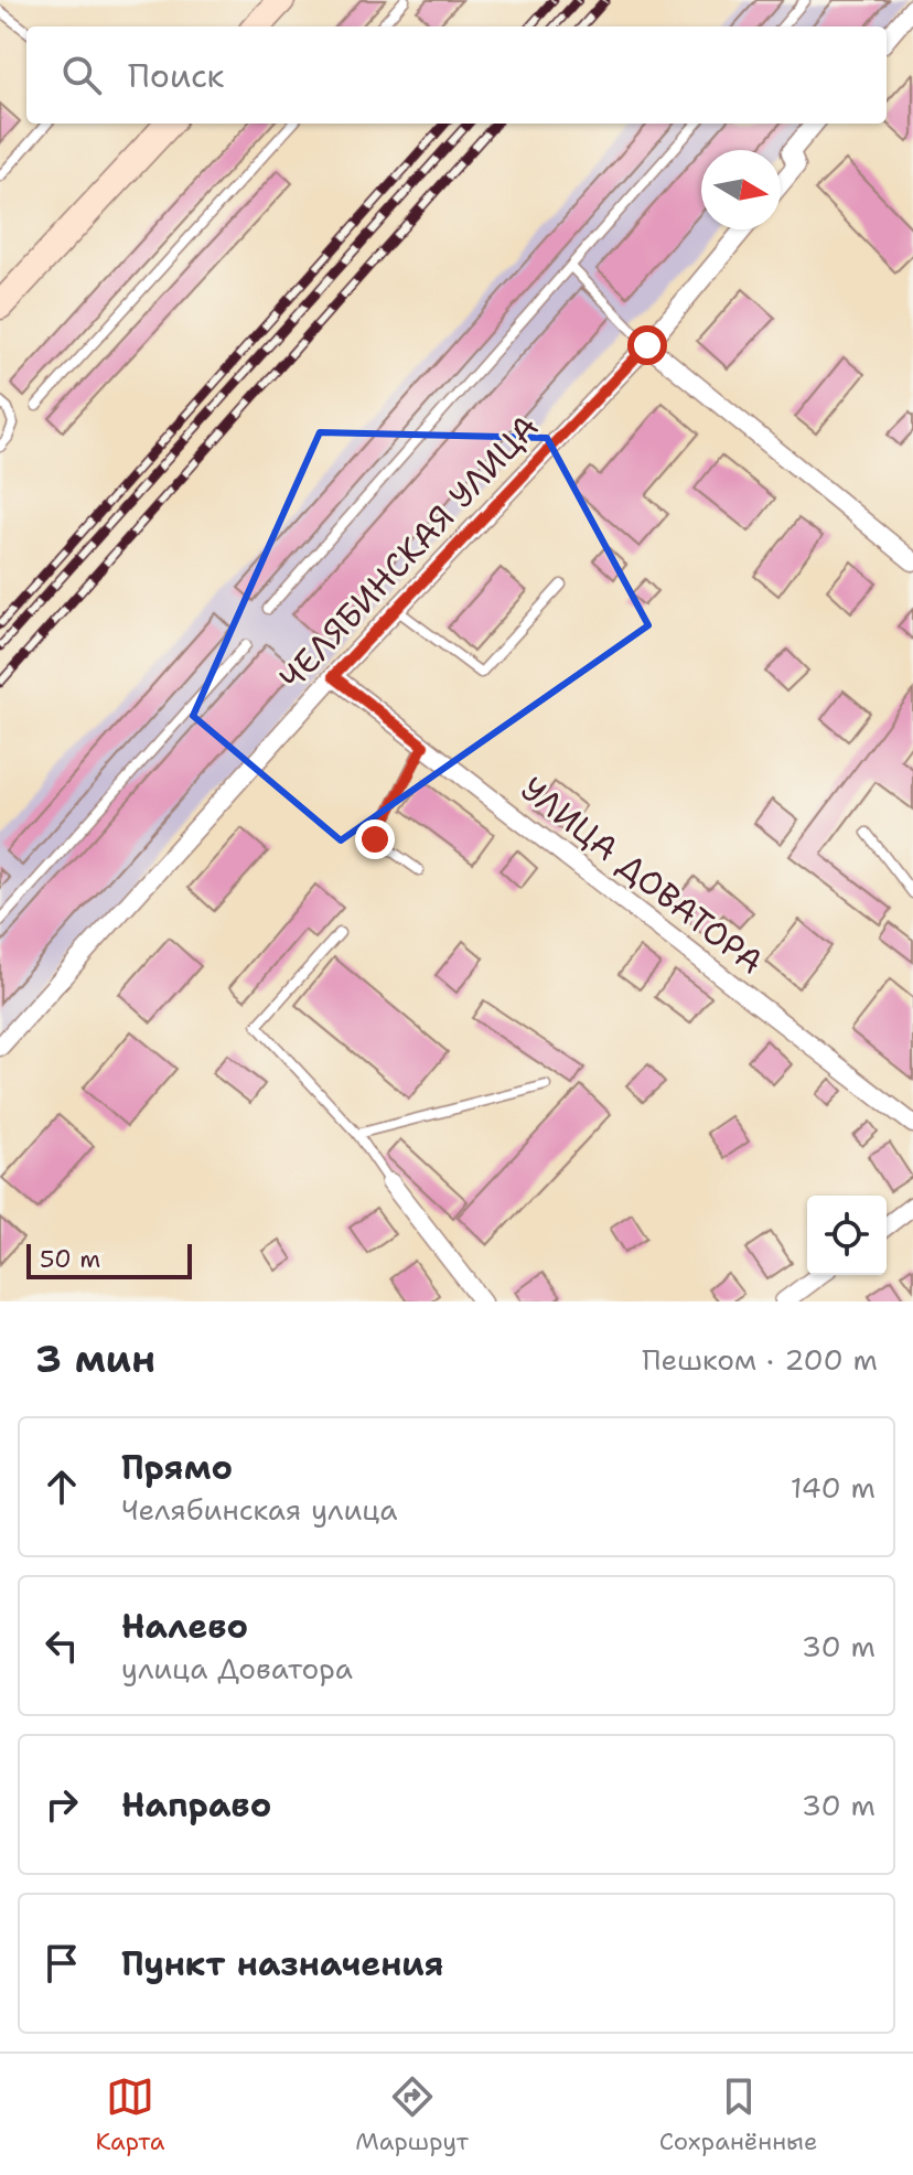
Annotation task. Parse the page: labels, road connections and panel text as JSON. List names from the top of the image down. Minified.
{"streets":{"street":["ЧЕЛЯБИНСКАЯ УЛИЦА","УЛИЦА ДОВАТОРА"]},"crossings":[["ЧЕЛЯБИНСКАЯ УЛИЦА","УЛИЦА ДОВАТОРА"]],"scale_bar":"50 m","north":"right","page":{"search":"Поиск","scale":"50 m","heading":["3 мин","Пешком · 200 m"],"list":[["Прямо","Челябинская улица","140 m"],["Налево","улица Доватора","30 m"],["Направо","30 m"],"Пункт назначения"],"nav":["Карта","Маршрут","Сохранённые"]}}
